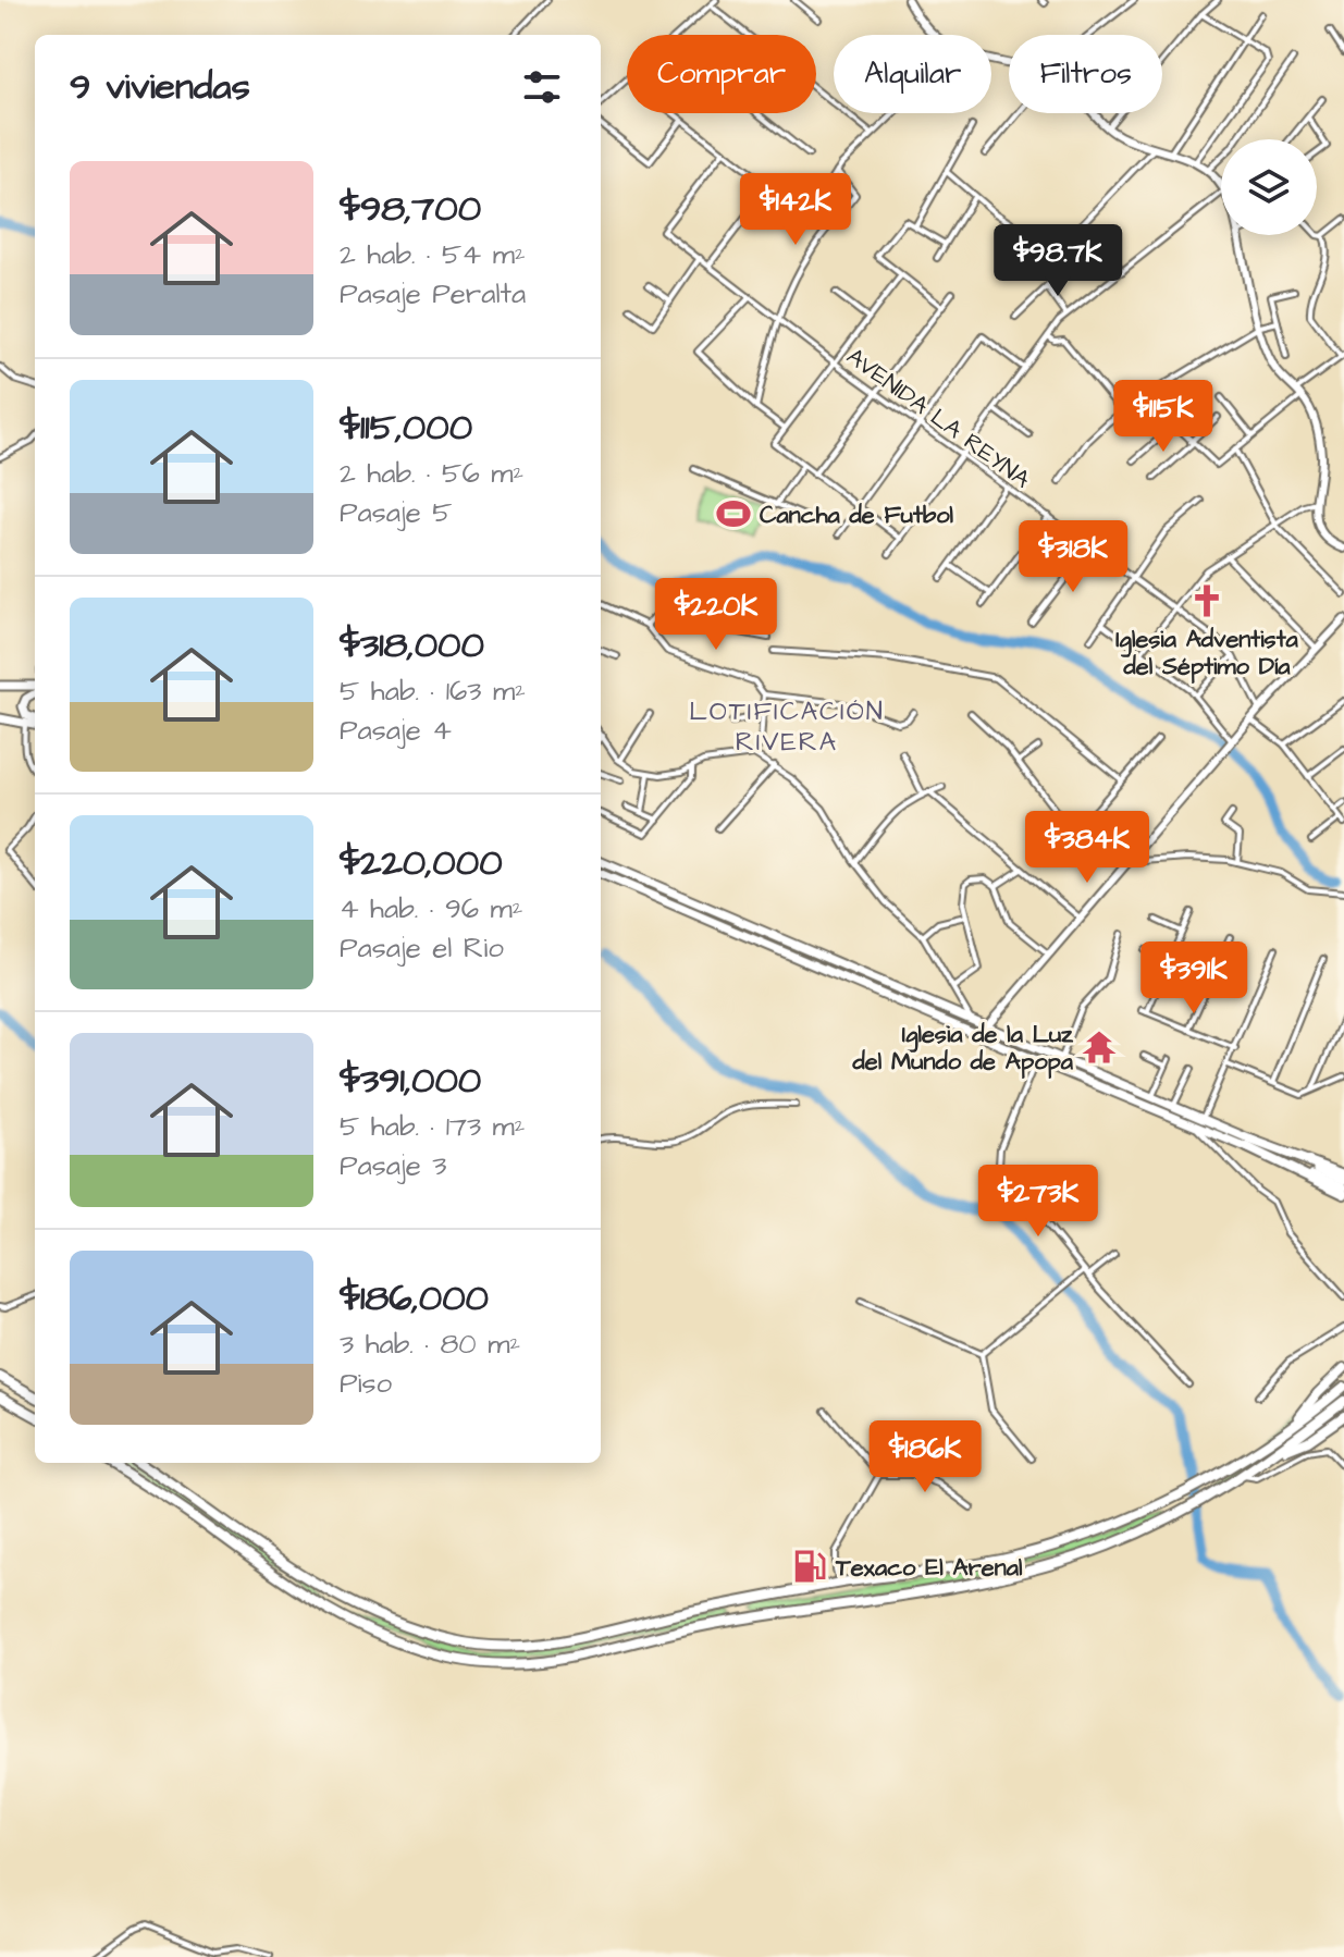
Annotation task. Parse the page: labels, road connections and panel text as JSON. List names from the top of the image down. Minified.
{"streets":{"street":["AVENIDA LA REYNA"]},"districts":["LOTIFICACIÓN RIVERA"],"places":{"sports":["Cancha de Futbol"],"church":["Iglesia Adventista del Séptimo Día"],"temple":["Iglesia de la Luz del Mundo de Apopa"],"fuel station":["Texaco El Arenal"]},"page":{"chip":["Comprar","Alquilar","Filtros"],"heading":"9 viviendas","list":[{"name":"$98,700","note":"2 hab. · 54 m² · Pasaje Peralta"},{"name":"$115,000","note":"2 hab. · 56 m² · Pasaje 5"},{"name":"$318,000","note":"5 hab. · 163 m² · Pasaje 4"},{"name":"$220,000","note":"4 hab. · 96 m² · Pasaje el Rio"},{"name":"$391,000","note":"5 hab. · 173 m² · Pasaje 3"},{"name":"$186,000","note":"3 hab. · 80 m² · Piso"}],"price":["$142K","$98.7K","$115K","$318K","$220K","$384K","$391K","$273K","$186K"]}}
